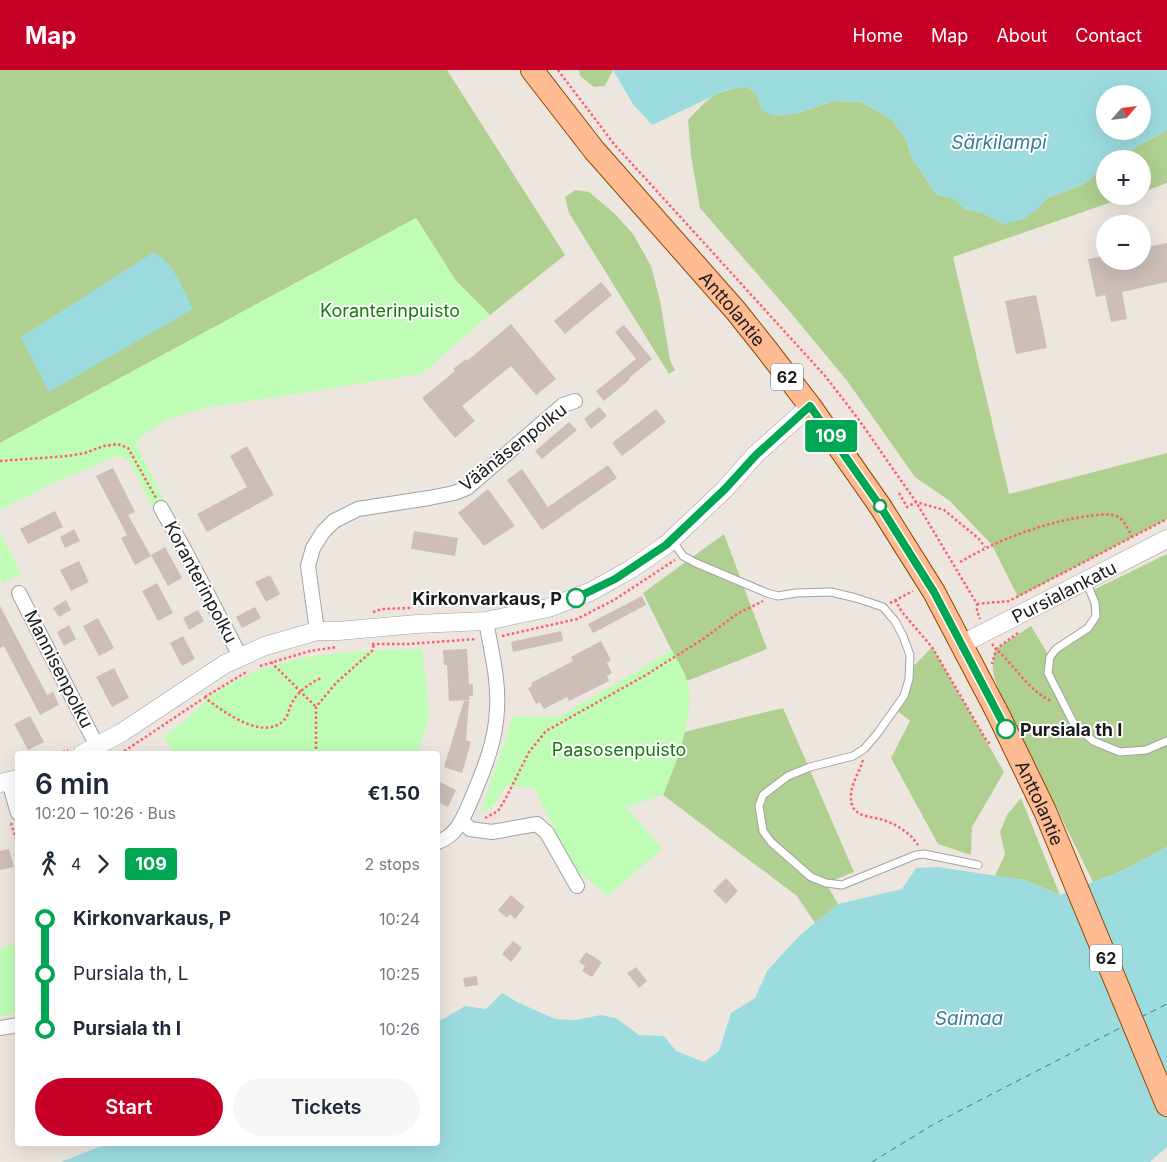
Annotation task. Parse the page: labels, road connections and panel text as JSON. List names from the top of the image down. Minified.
{"streets":{"main road":["Anttolantie","62"],"street":["Väänäsenpolku","Koranterinpolku","Pursialankatu","Mannisenpolku"]},"crossings":[["Anttolantie","Pursialankatu"]],"water":["Särkilampi","Saimaa"],"parks":["Koranterinpuisto","Paasosenpuisto"],"places":["Kirkonvarkaus, P","Pursiala th I"],"lines":["bus line 109"],"north":"top right","page":{"header":"Map","nav":["Home","Map","About","Contact"],"on_map":"109","map_buttons":["+","−"],"heading":["6 min","10:20 – 10:26 · Bus","€1.50"],"legs":["4","109","2 stops"],"list":[{"name":"Kirkonvarkaus, P","value":"10:24"},{"name":"Pursiala th, L","value":"10:25"},{"name":"Pursiala th I","value":"10:26"}],"buttons":["Start","Tickets"]}}
